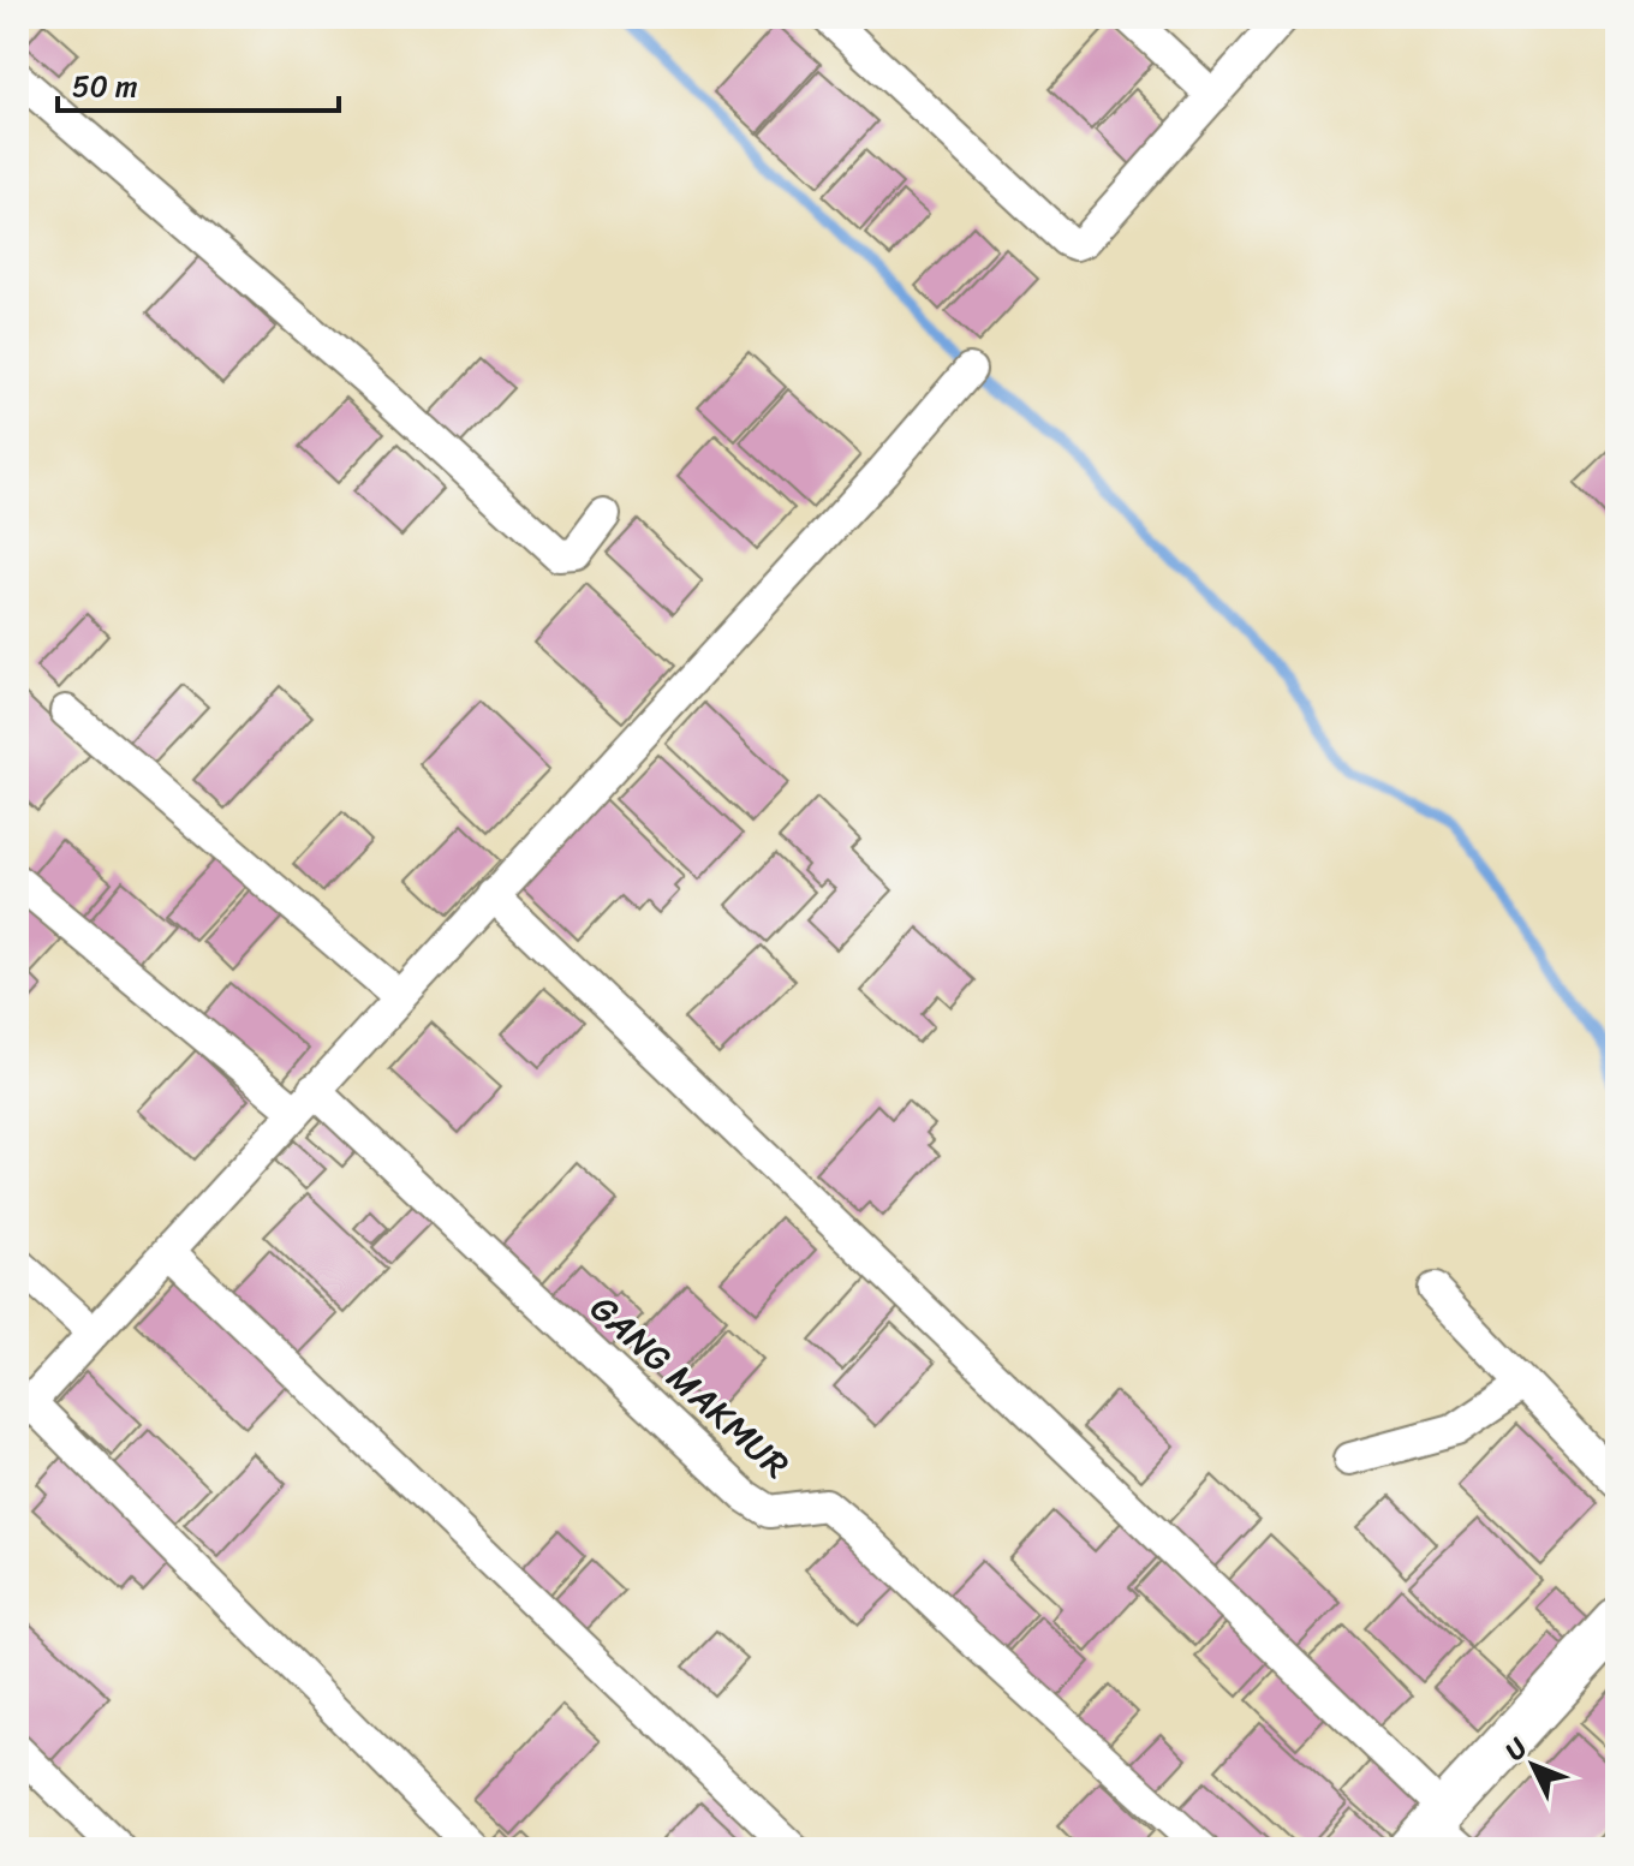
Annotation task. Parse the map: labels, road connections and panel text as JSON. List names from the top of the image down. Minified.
{"streets":{"street":["GANG MAKMUR"]},"scale_bar":"50 m","north":"top left"}
